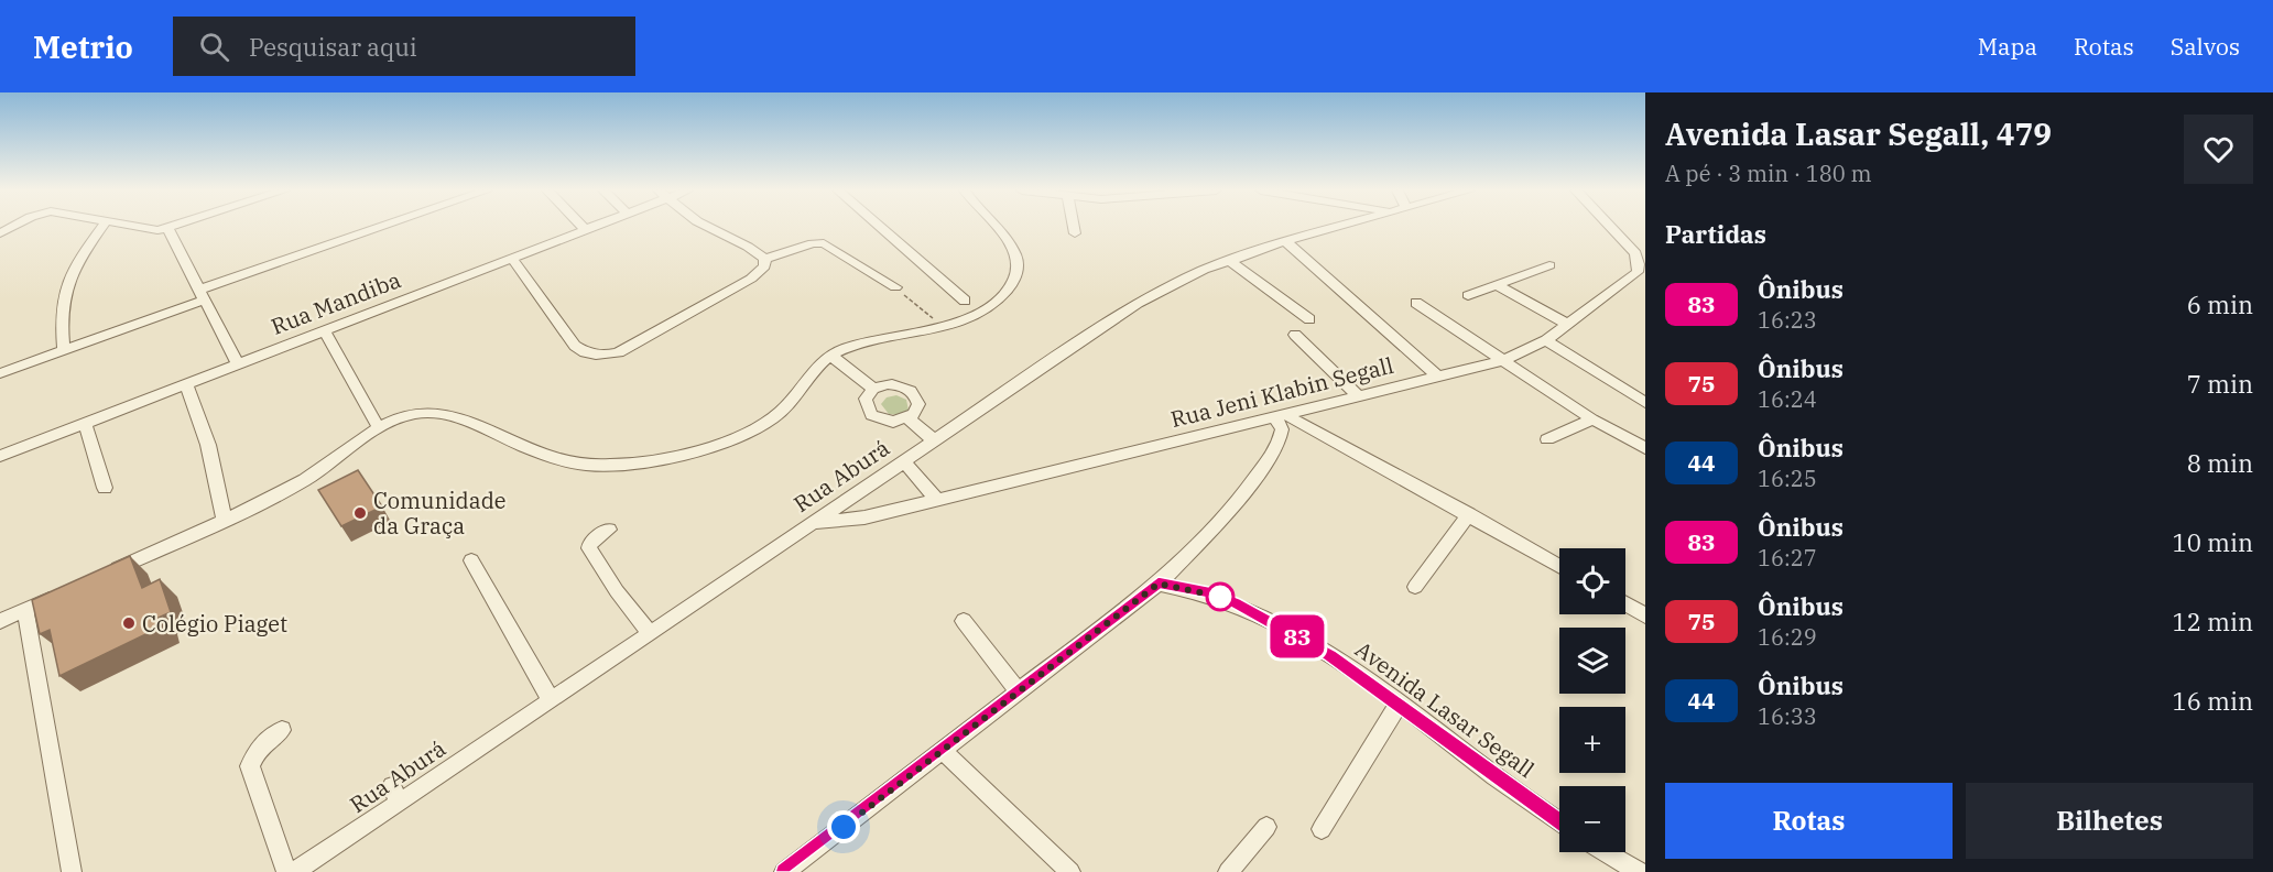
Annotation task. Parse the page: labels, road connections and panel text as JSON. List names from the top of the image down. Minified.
{"streets":{"street":["Rua Mandiba","Rua Jeni Klabin Segall","Rua Aburá","Avenida Lasar Segall"]},"crossings":[["Rua Jeni Klabin Segall","Rua Aburá"]],"places":["Comunidade da Graça","Colégio Piaget"],"lines":["bus line 83"],"page":{"header":"Metrio","search":"Pesquisar aqui","nav":["Mapa","Rotas","Salvos"],"on_map":"83","heading":[["Avenida Lasar Segall, 479","A pé · 3 min · 180 m"],"Partidas"],"list":[{"mark":"83","name":"Ônibus","note":"16:23","value":"6 min"},{"mark":"75","name":"Ônibus","note":"16:24","value":"7 min"},{"mark":"44","name":"Ônibus","note":"16:25","value":"8 min"},{"mark":"83","name":"Ônibus","note":"16:27","value":"10 min"},{"mark":"75","name":"Ônibus","note":"16:29","value":"12 min"},{"mark":"44","name":"Ônibus","note":"16:33","value":"16 min"}],"map_buttons":["+","−"],"buttons":["Rotas","Bilhetes"]}}
